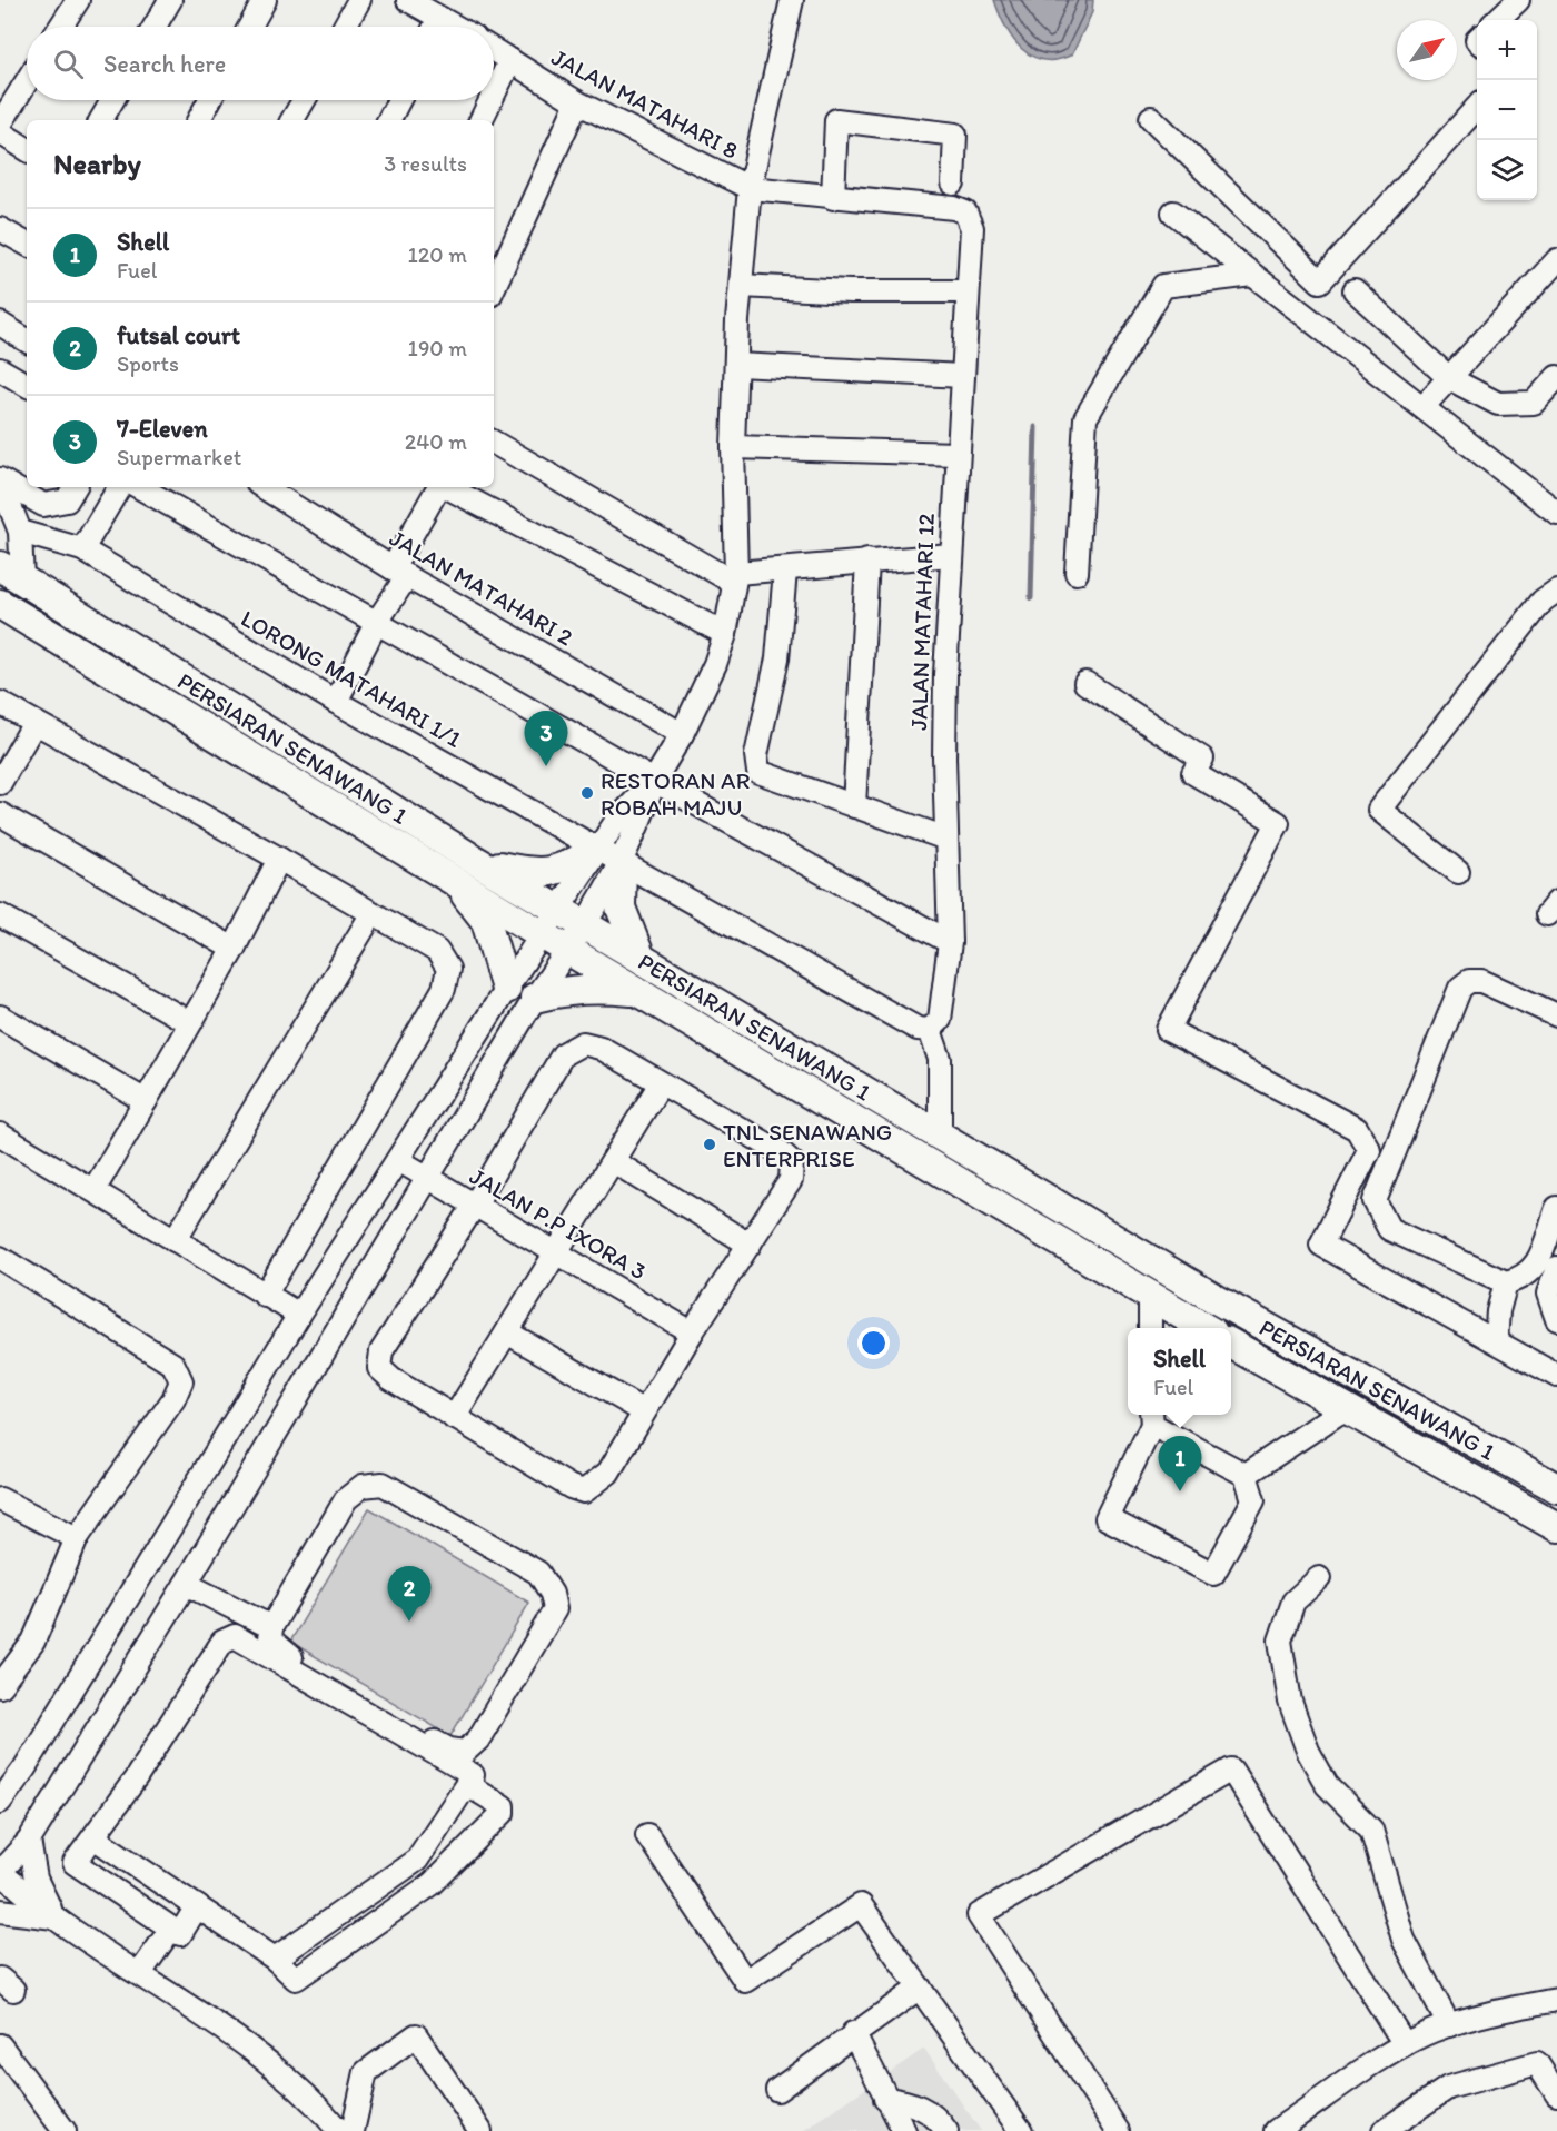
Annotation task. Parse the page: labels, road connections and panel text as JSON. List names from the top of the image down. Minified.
{"streets":{"main road":["PERSIARAN SENAWANG 1"],"street":["JALAN MATAHARI 8","JALAN MATAHARI 2","JALAN MATAHARI 12","LORONG MATAHARI 1/1","JALAN P.P IXORA 3"]},"crossings":[["JALAN MATAHARI 8","JALAN MATAHARI 12"],["JALAN MATAHARI 12","LORONG MATAHARI 1/1"]],"places":["RESTORAN AR ROBAH MAJU","TNL SENAWANG ENTERPRISE"],"north":"top right","page":{"map_buttons":["+","−"],"search":"Search here","heading":["Nearby","3 results"],"list":[{"mark":"1","name":"Shell","note":"Fuel","value":"120 m"},{"mark":"2","name":"futsal court","note":"Sports","value":"190 m"},{"mark":"3","name":"7-Eleven","note":"Supermarket","value":"240 m"}],"pins":["3","1","2"],"popup":["Shell","Fuel"]}}
